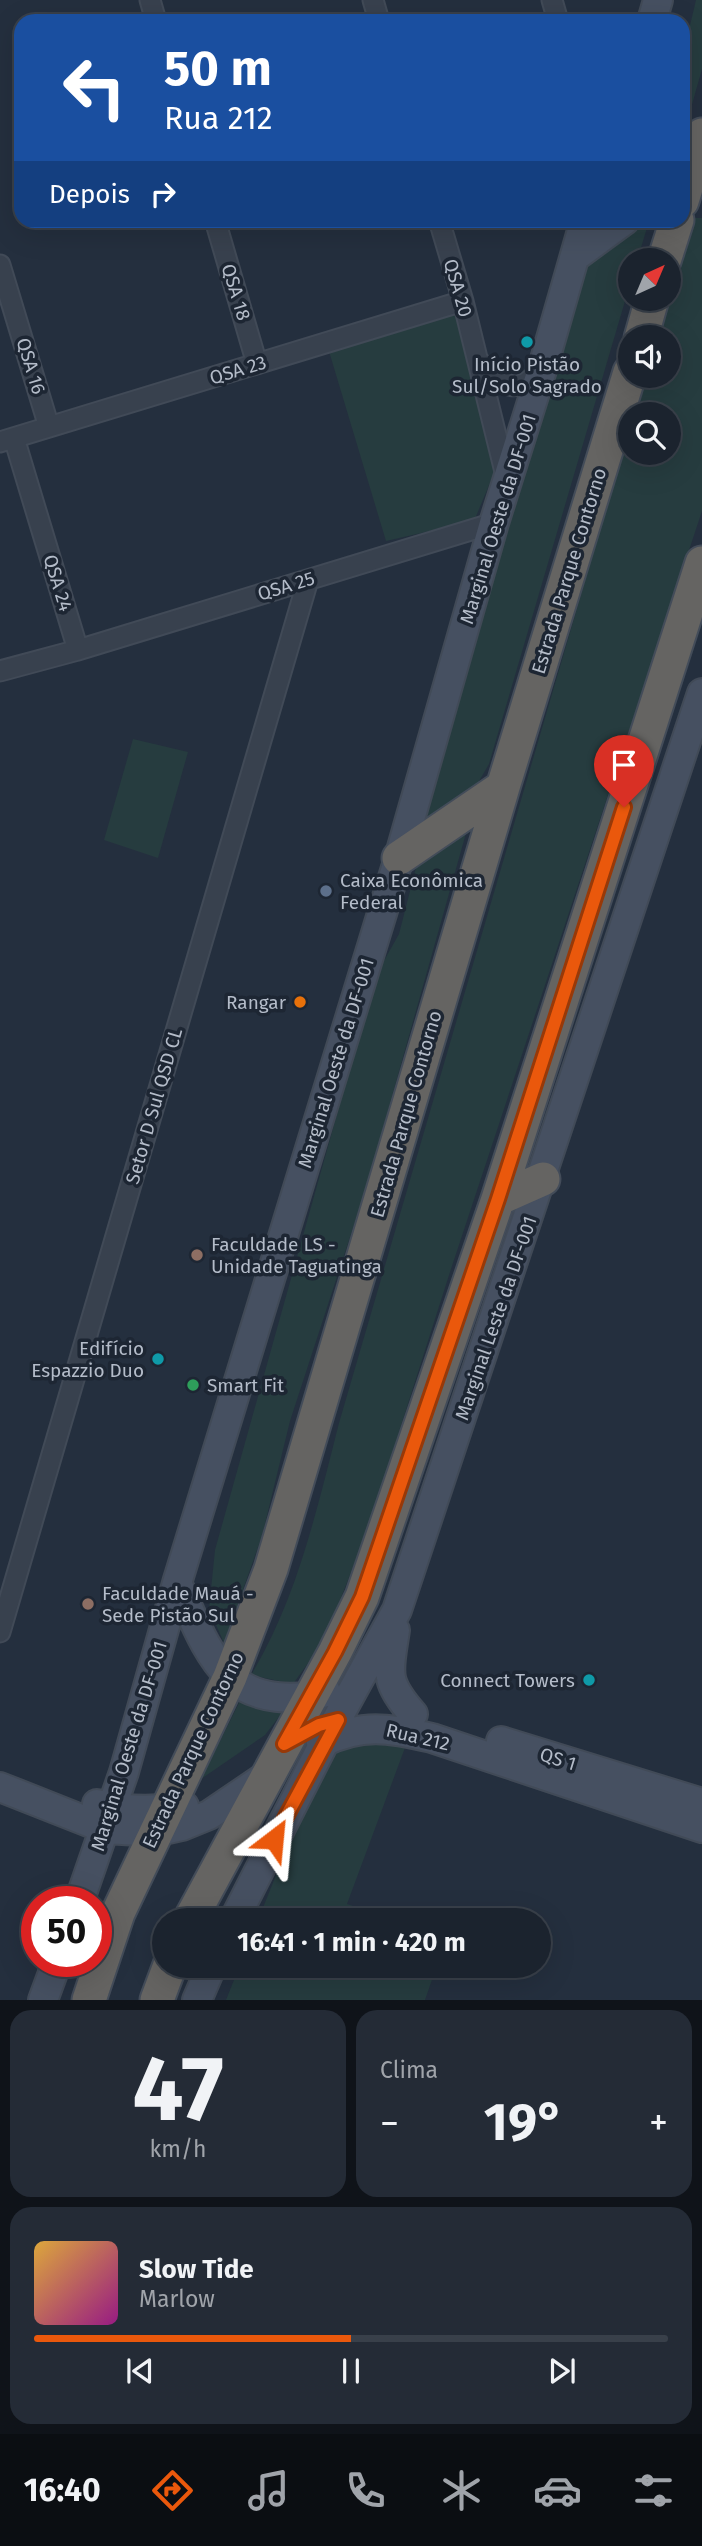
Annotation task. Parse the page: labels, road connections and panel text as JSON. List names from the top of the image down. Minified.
{"streets":{"highway":["Estrada Parque Contorno"],"main road":["Marginal Oeste da DF-001","Marginal Leste da DF-001","Rua 212","QS 1"],"street":["QSA 20","QSA 18","QSA 16","QSA 23","QSA 24","QSA 25","Setor D Sul QSD CL"]},"crossings":[["QSA 20","QSA 23"],["QSA 20","Marginal Oeste da DF-001"],["QSA 18","QSA 23"],["QSA 16","QSA 23"],["QSA 23","QSA 24"],["Marginal Oeste da DF-001","QSA 25"],["Marginal Oeste da DF-001","Rua 212"],["Estrada Parque Contorno","Rua 212"],["QSA 24","QSA 25"],["QSA 25","Setor D Sul QSD CL"],["Marginal Leste da DF-001","Rua 212"],["Rua 212","QS 1"]],"places":["Início Pistão Sul/Solo Sagrado","Caixa Econômica Federal","Rangar","Faculdade LS - Unidade Taguatinga","Edifício Espazzio Duo","Smart Fit","Faculdade Mauá - Sede Pistão Sul","Connect Towers"],"north":"top right","page":{"turn":["50 m","Rua 212"],"then":"Depois","limit":"50","trip":"16:41 · 1 min · 420 m","tile":[["47","km/h"],"Clima"],"heat":["−","19°","+"],"song":["Slow Tide","Marlow"],"tabs":"16:40"}}
